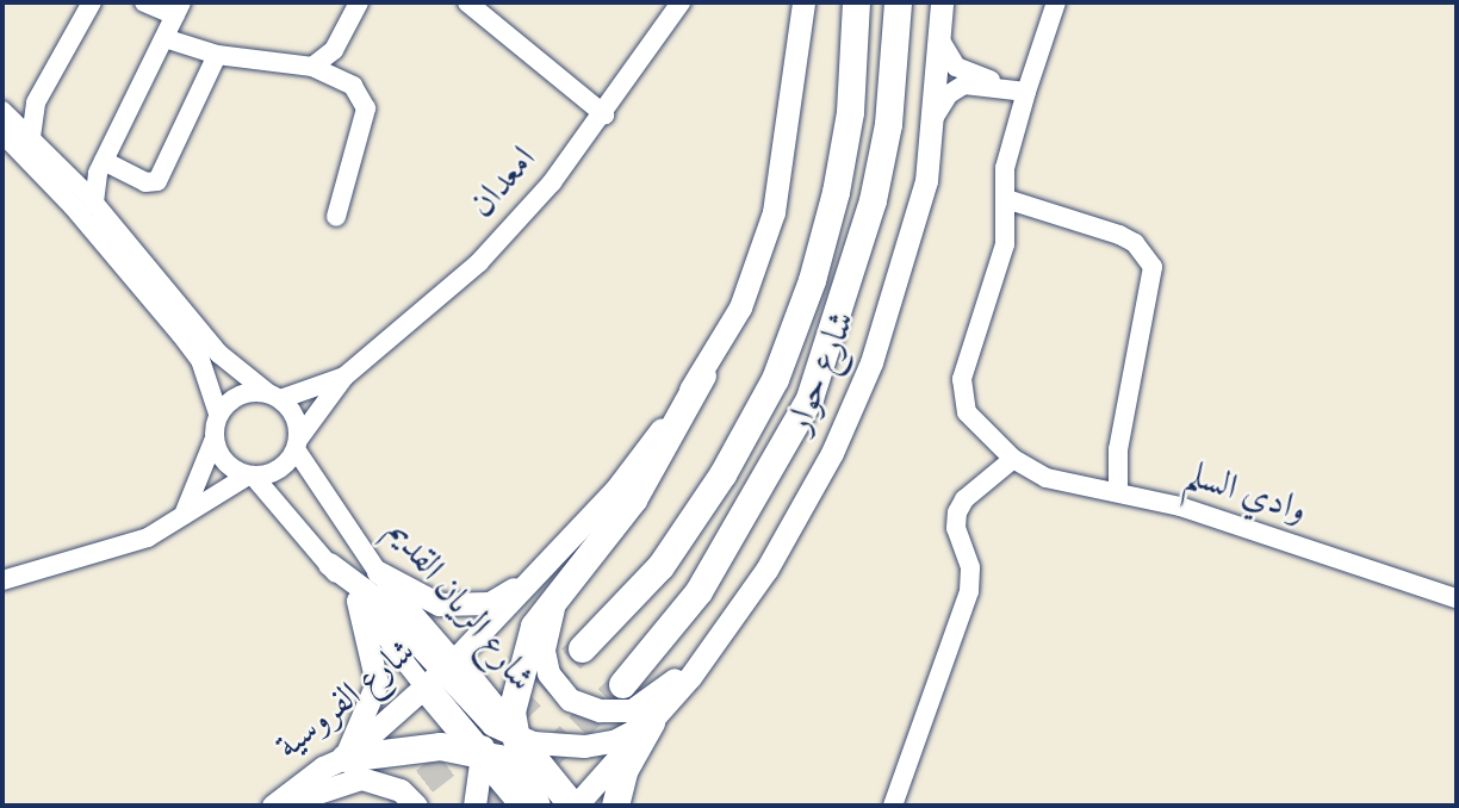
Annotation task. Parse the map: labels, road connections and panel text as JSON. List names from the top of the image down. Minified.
{"streets":{"highway":["شارع حوار","شارع الريان القديم"],"main road":["شارع الفروسية"],"street":["امعدان","وادي السلم"]},"crossings":[["امعدان","شارع الريان القديم"],["شارع الريان القديم","شارع الفروسية"]]}
